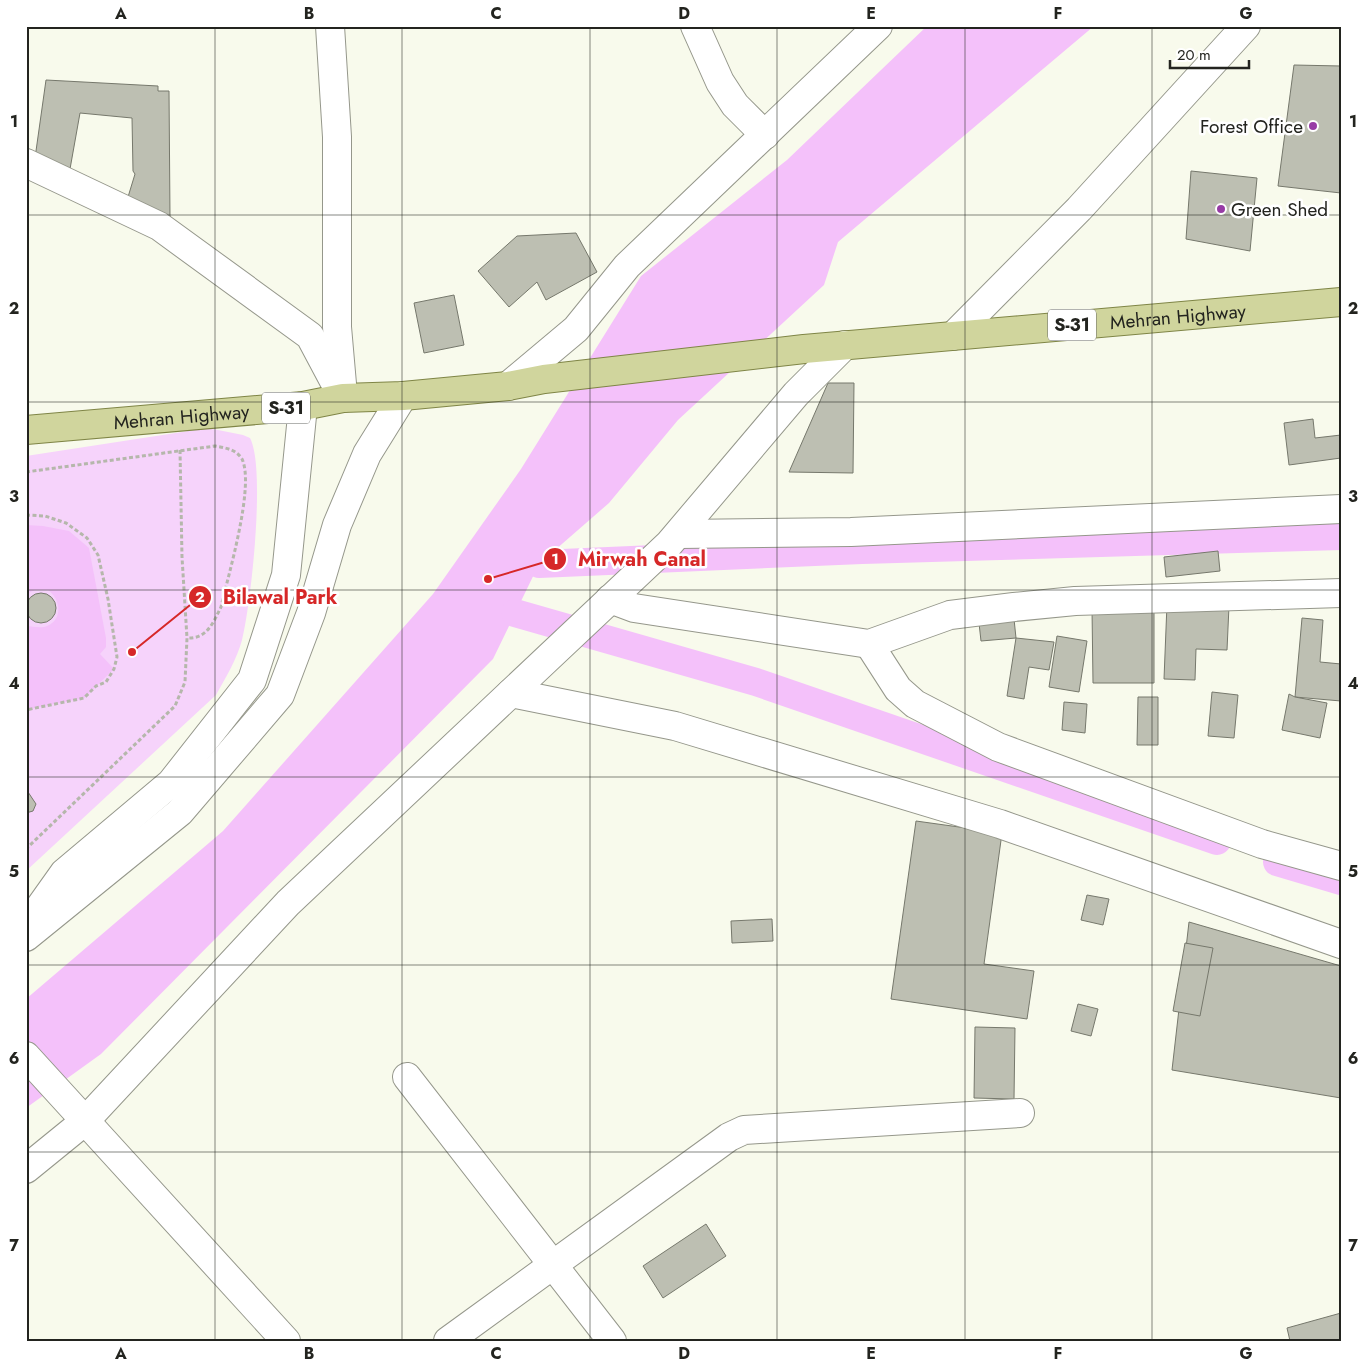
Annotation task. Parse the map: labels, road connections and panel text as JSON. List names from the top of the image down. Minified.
{"streets":{"main road":["Mehran Highway","S-31"]},"places":["Forest Office","Green Shed","Mirwah Canal","Bilawal Park"],"scale_bar":"20 m","grid":{"columns":["A","B","C","D","E","F","G"],"rows":["1","2","3","4","5","6","7"]}}
